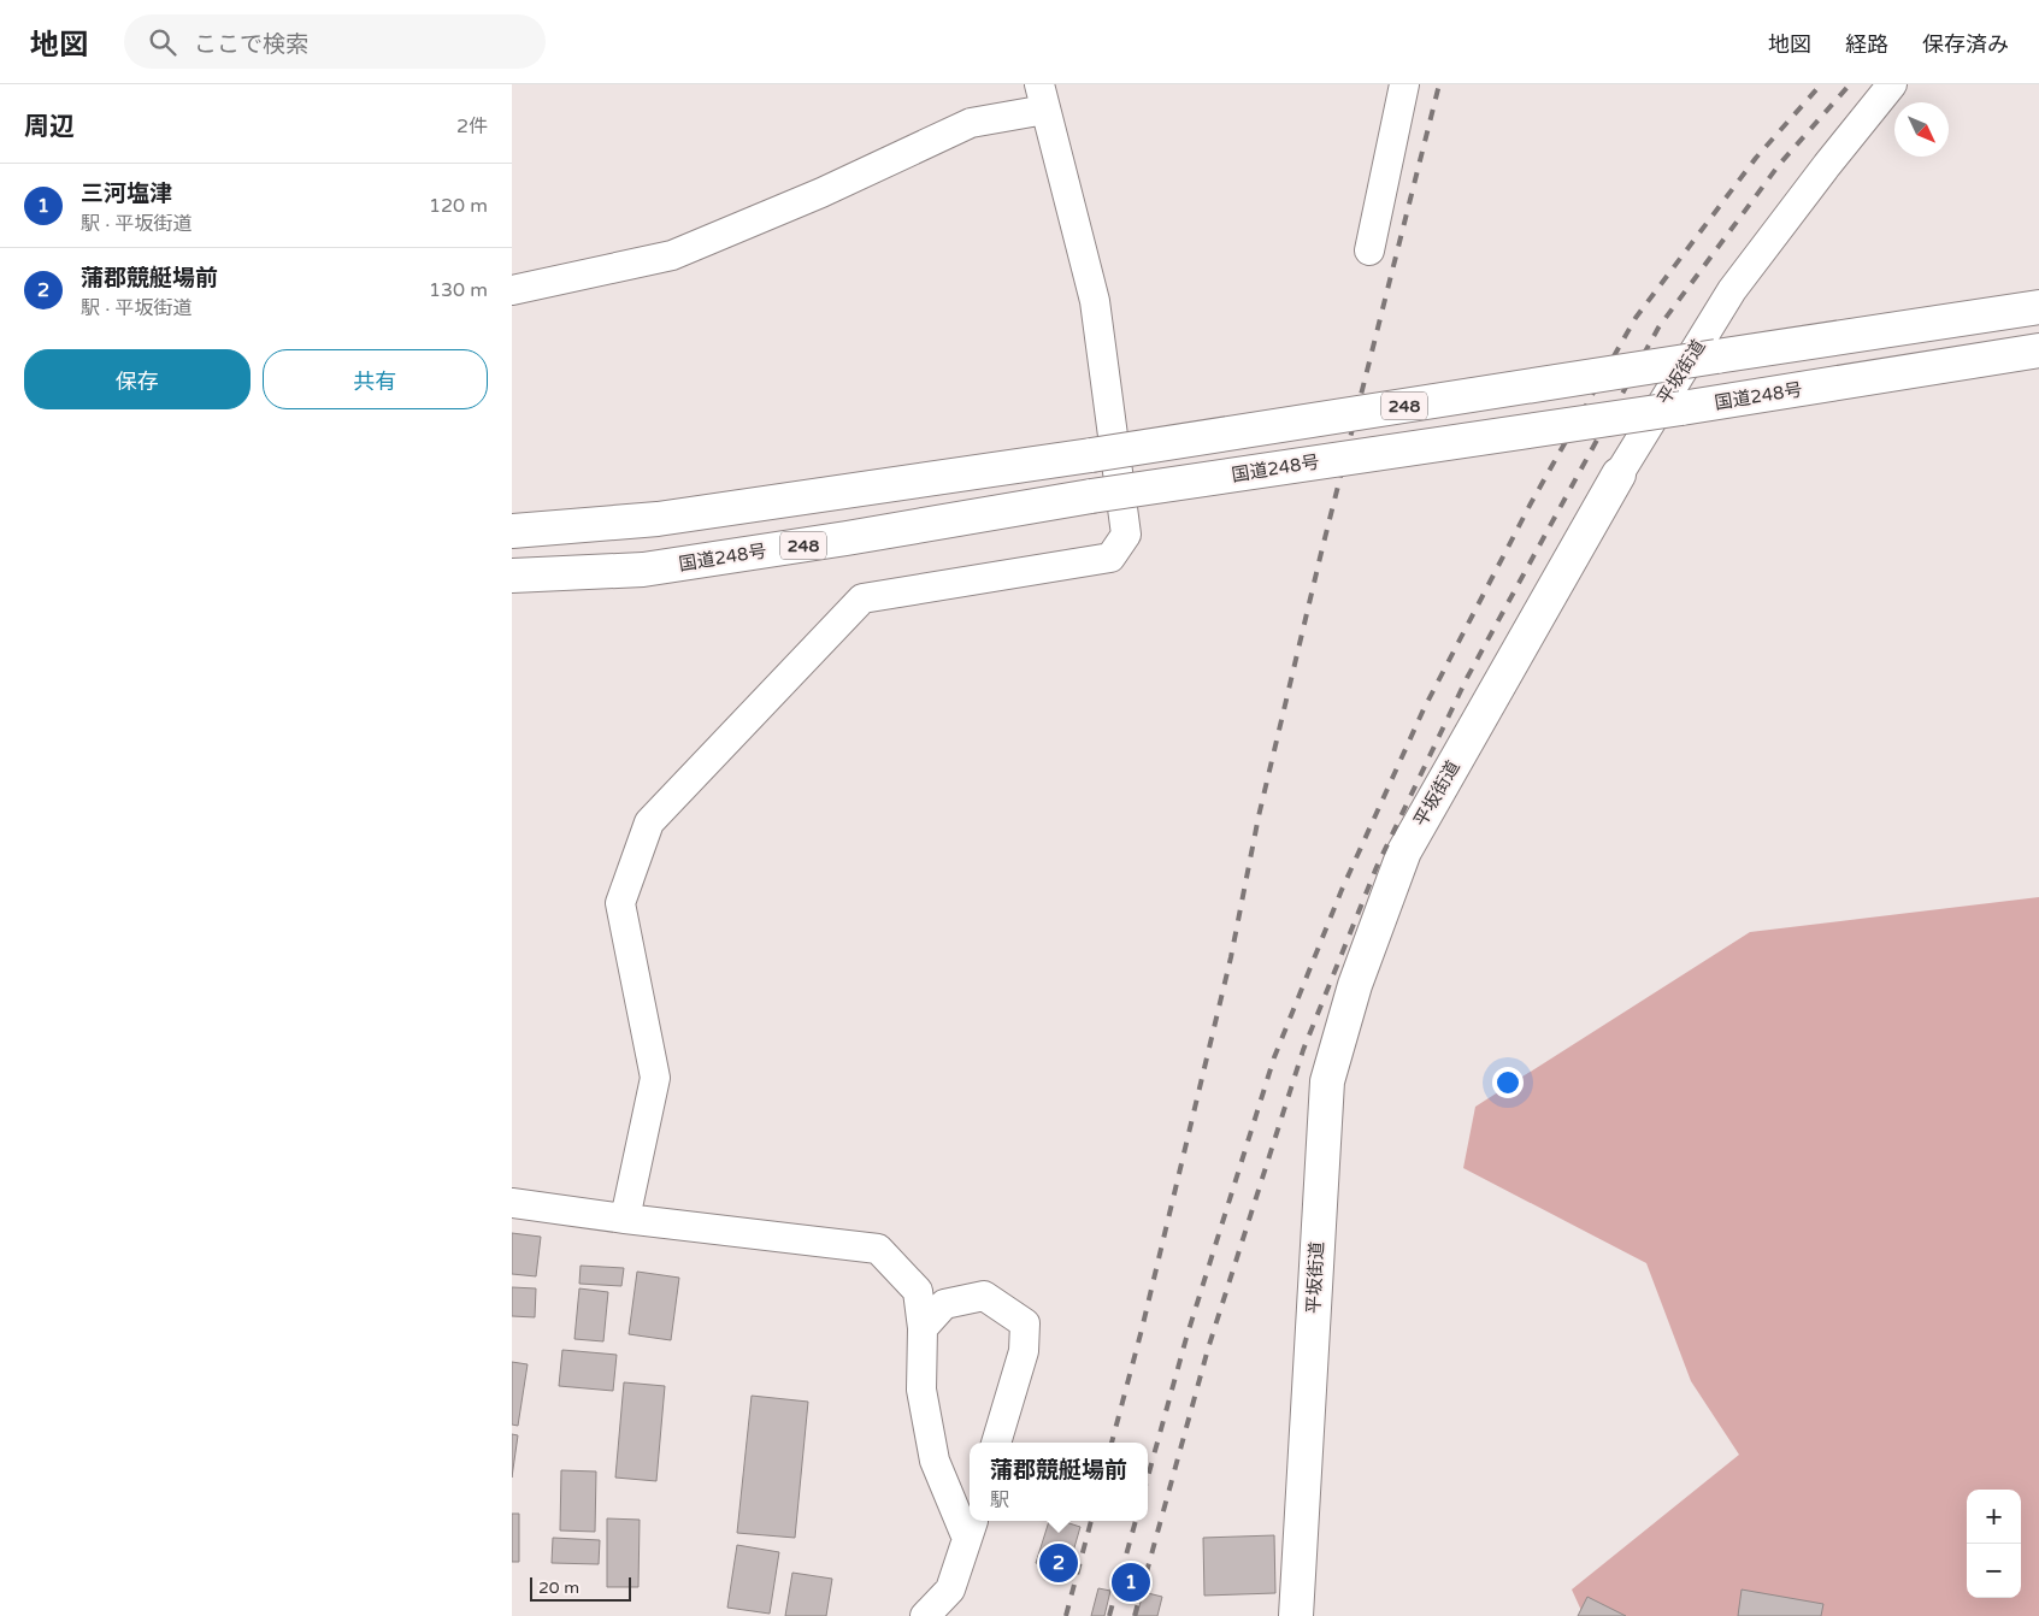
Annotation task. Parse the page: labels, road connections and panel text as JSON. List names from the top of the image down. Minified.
{"streets":{"main road":["平坂街道","国道248号","248"]},"scale_bar":"20 m","north":"bottom right","page":{"header":"地図","search":"ここで検索","nav":["地図","経路","保存済み"],"heading":["周辺","2件"],"list":[{"mark":"1","name":"三河塩津","note":"駅 · 平坂街道","value":"120 m"},{"mark":"2","name":"蒲郡競艇場前","note":"駅 · 平坂街道","value":"130 m"}],"buttons":["保存","共有"],"popup":["蒲郡競艇場前","駅"],"map_buttons":["+","−"],"pins":["2","1"],"scale":"20 m"}}
